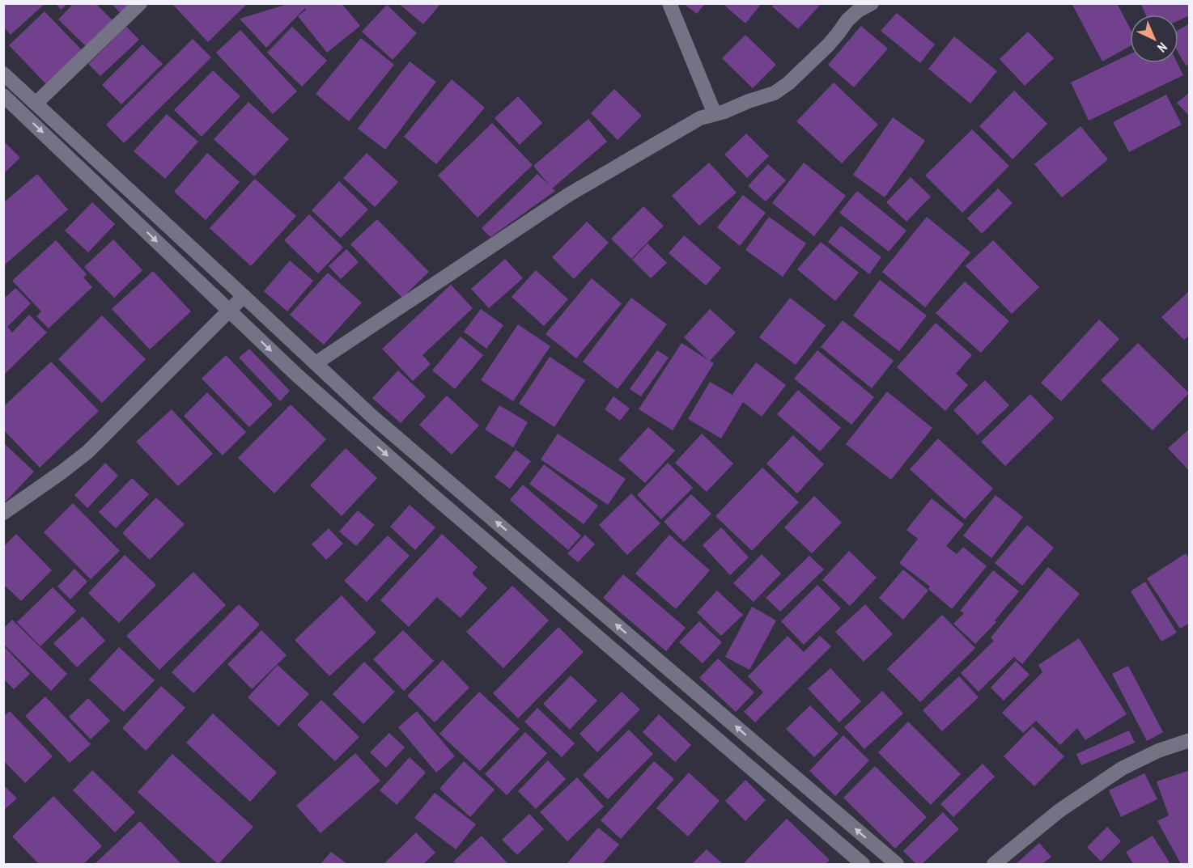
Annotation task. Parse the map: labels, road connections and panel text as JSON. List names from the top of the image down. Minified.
{"north":"bottom right"}
